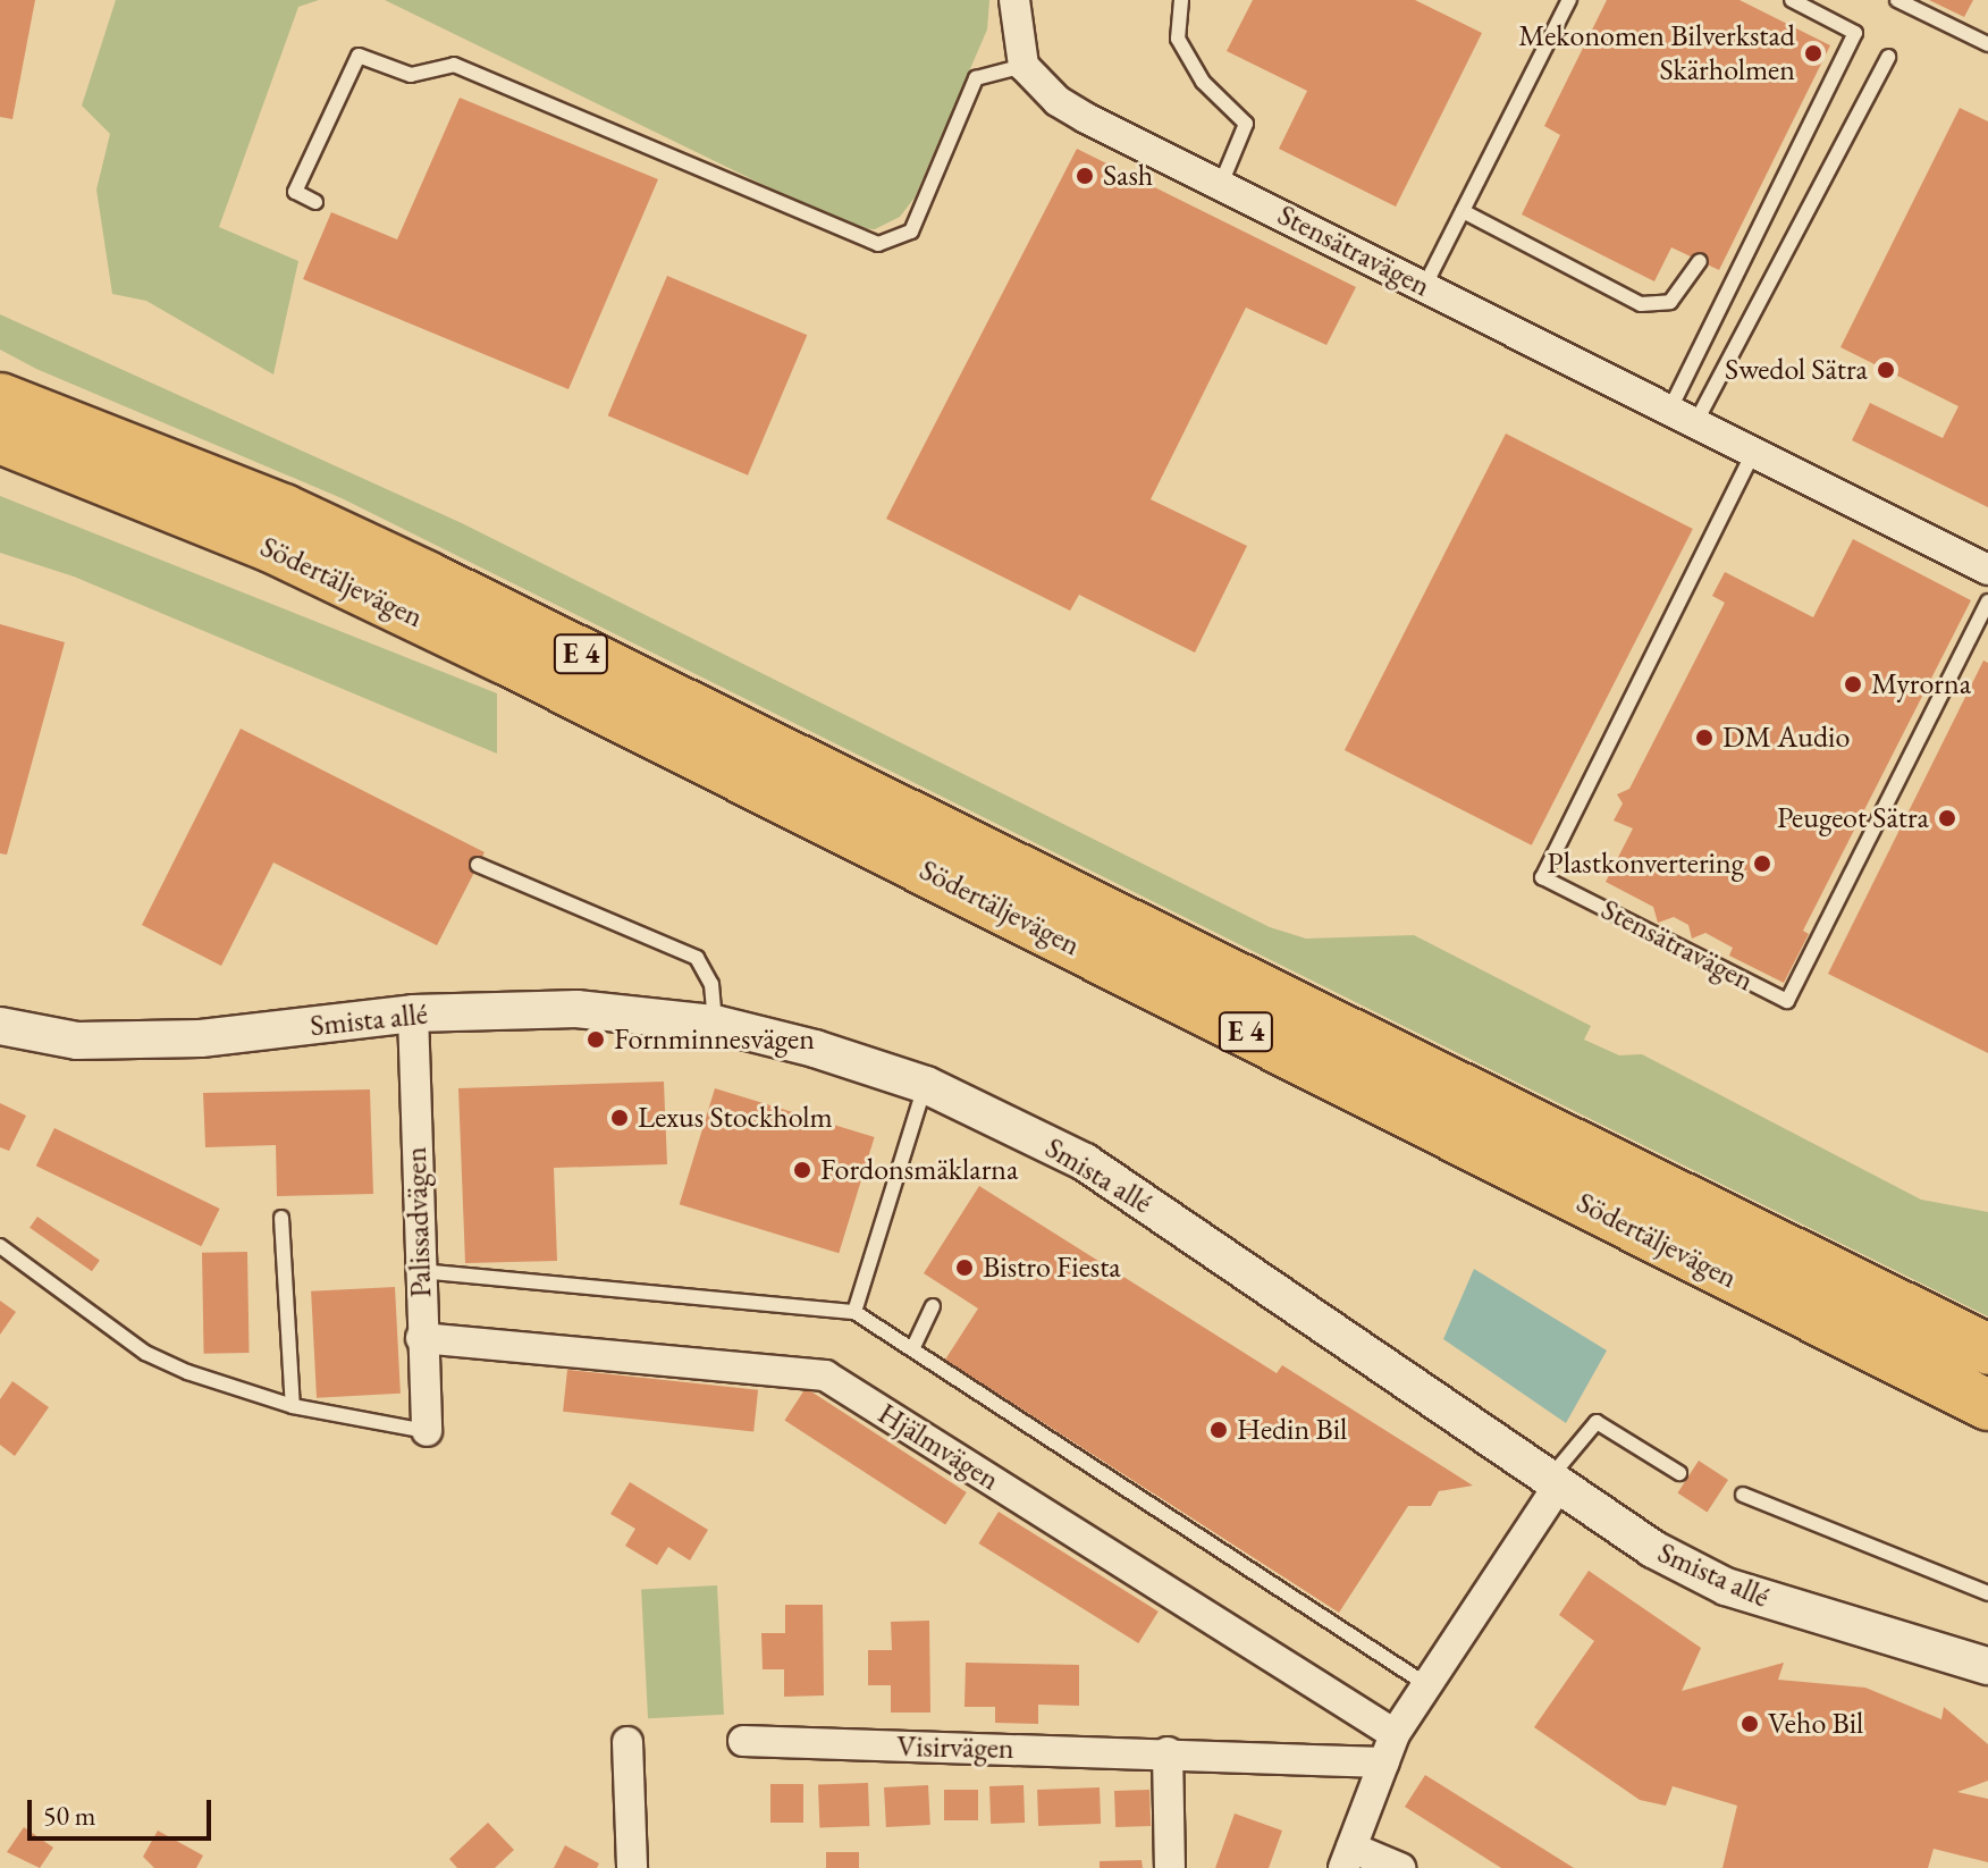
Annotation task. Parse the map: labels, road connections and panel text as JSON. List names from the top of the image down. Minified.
{"streets":{"highway":["Södertäljevägen","E 4"],"street":["Stensätravägen","Smista allé","Palissadvägen","Hjälmvägen","Visirvägen"]},"crossings":[["Smista allé","Palissadvägen"],["Palissadvägen","Hjälmvägen"],["Hjälmvägen","Visirvägen"]],"places":["Mekonomen Bilverkstad Skärholmen","Sash","Swedol Sätra","Myrorna","DM Audio","Peugeot Sätra","Plastkonvertering","Fornminnesvägen","Lexus Stockholm","Fordonsmäklarna","Bistro Fiesta","Hedin Bil","Veho Bil"],"scale_bar":"50 m"}
